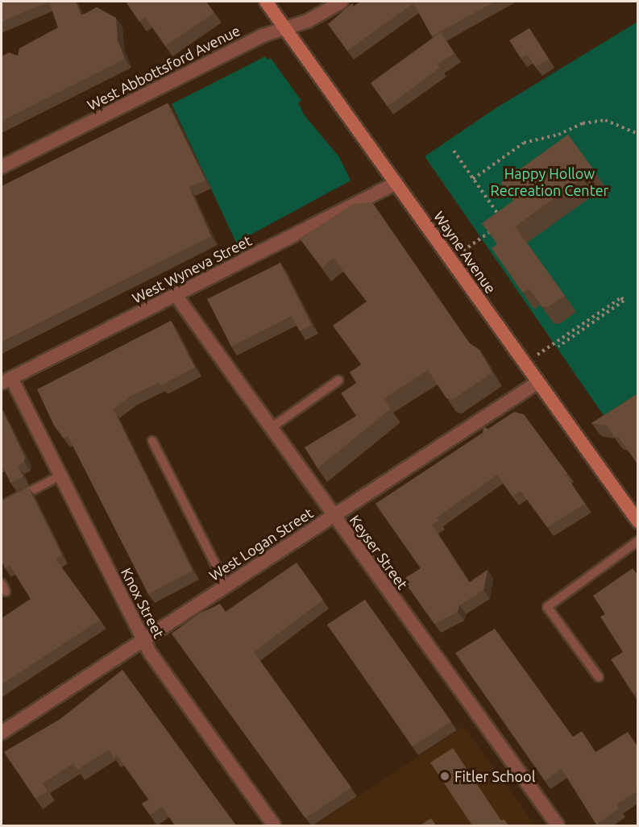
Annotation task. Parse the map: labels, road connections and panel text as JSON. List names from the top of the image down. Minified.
{"streets":{"main road":["Wayne Avenue"],"street":["West Abbottsford Avenue","West Wyneva Street","West Logan Street","Keyser Street","Knox Street"]},"crossings":[["West Abbottsford Avenue","Wayne Avenue"],["Wayne Avenue","West Wyneva Street"],["Wayne Avenue","West Logan Street"],["West Wyneva Street","Keyser Street"],["West Wyneva Street","Knox Street"],["West Logan Street","Keyser Street"],["West Logan Street","Knox Street"]],"parks":["Happy Hollow Recreation Center"],"places":["Fitler School"]}
